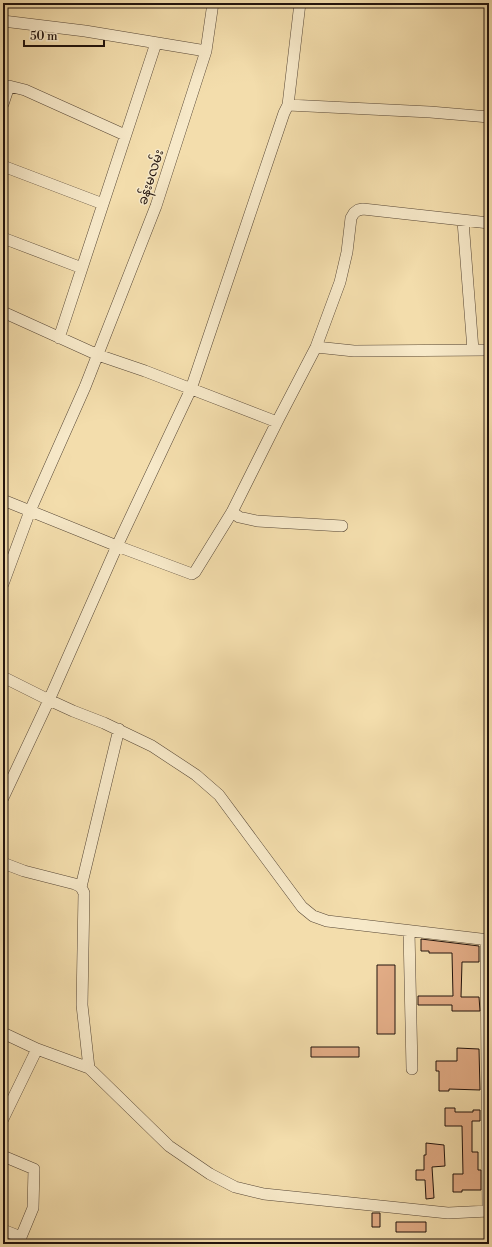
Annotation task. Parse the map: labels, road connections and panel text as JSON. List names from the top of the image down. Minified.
{"streets":{"street":["ခန်းမလမ်း"]},"scale_bar":"50 m"}
